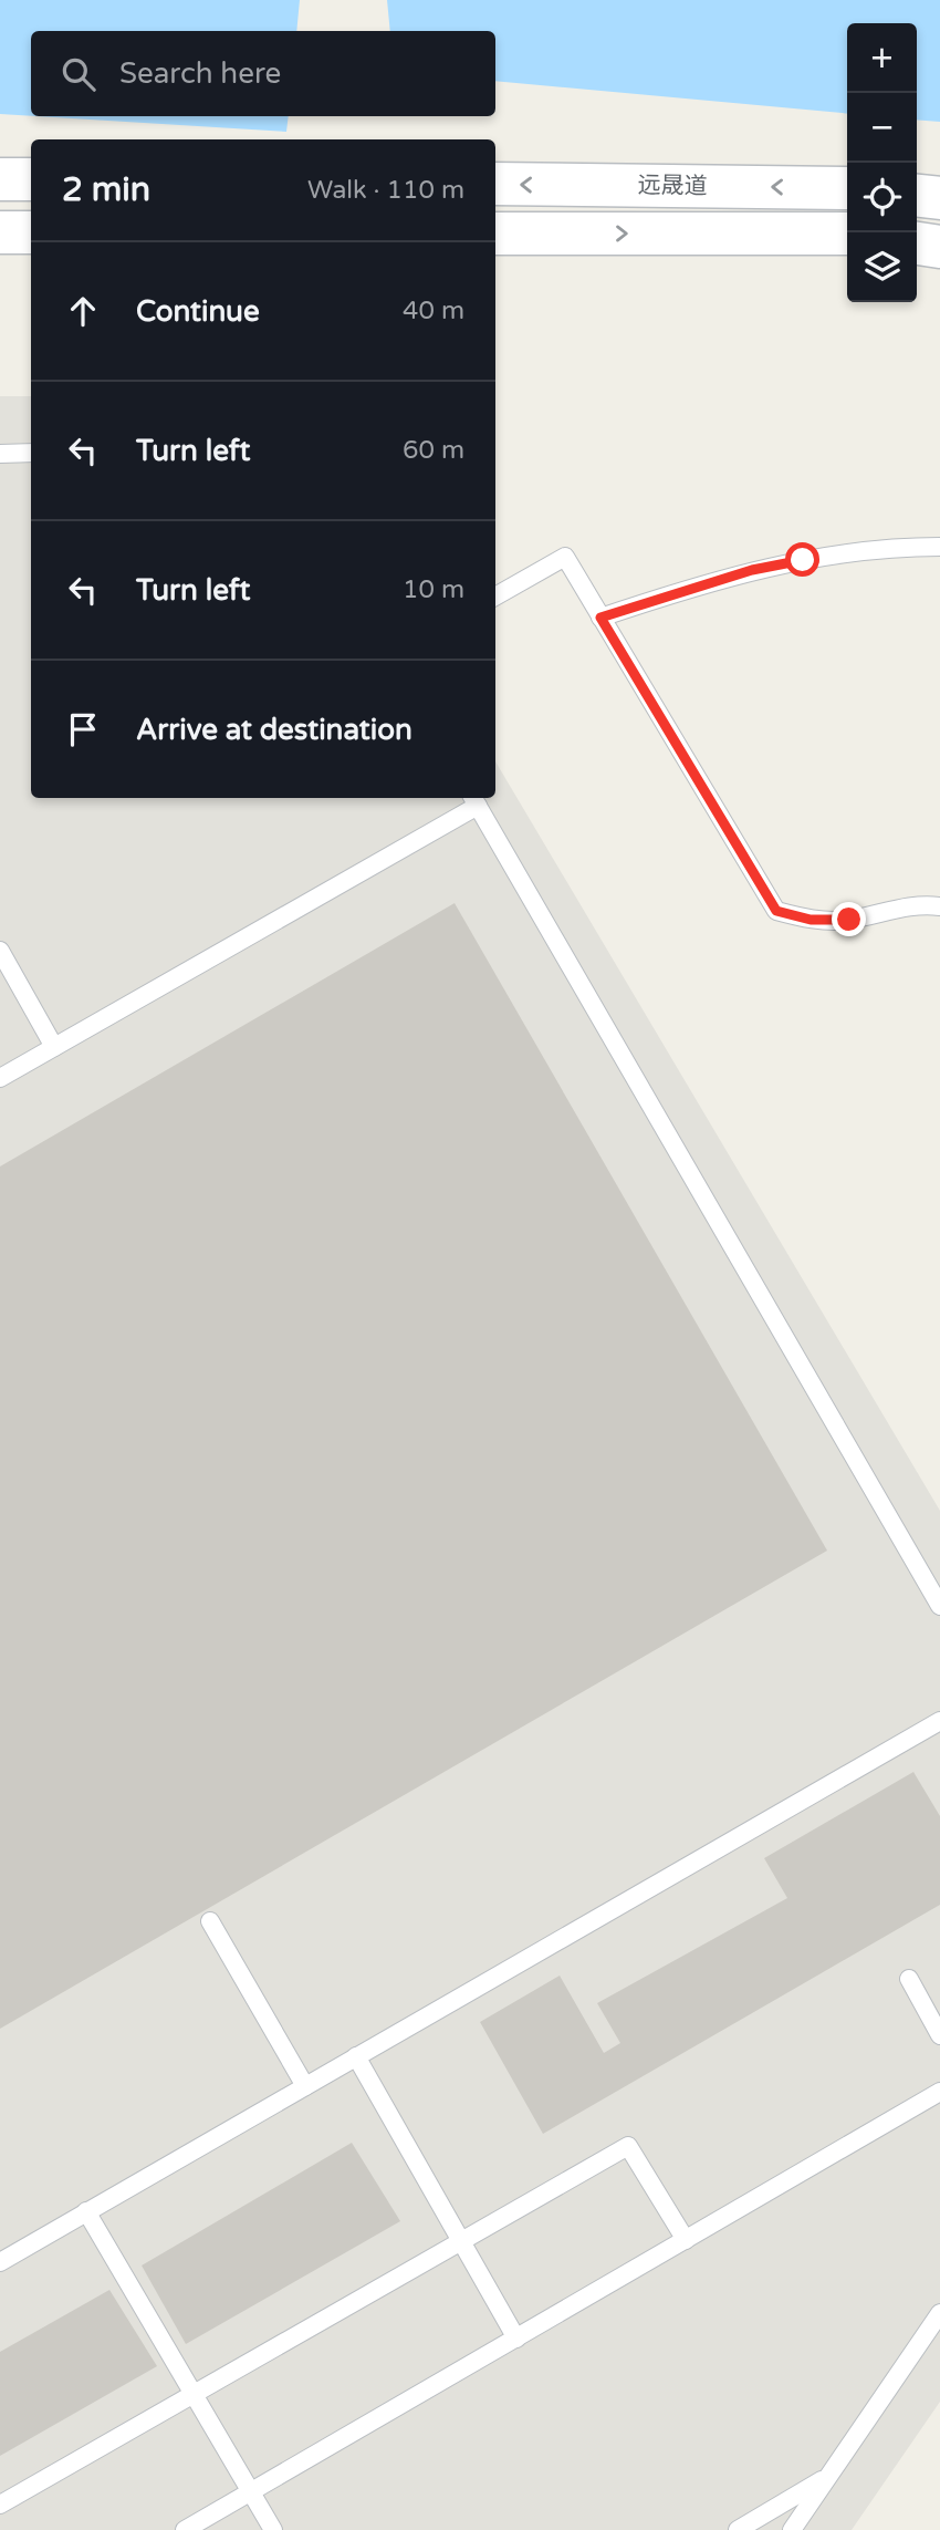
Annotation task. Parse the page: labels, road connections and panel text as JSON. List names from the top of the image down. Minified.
{"streets":{"street":["远晟道"]},"page":{"map_buttons":["+","−"],"search":"Search here","heading":["2 min","Walk · 110 m"],"list":[["Continue","40 m"],["Turn left","60 m"],["Turn left","10 m"],"Arrive at destination"]}}
